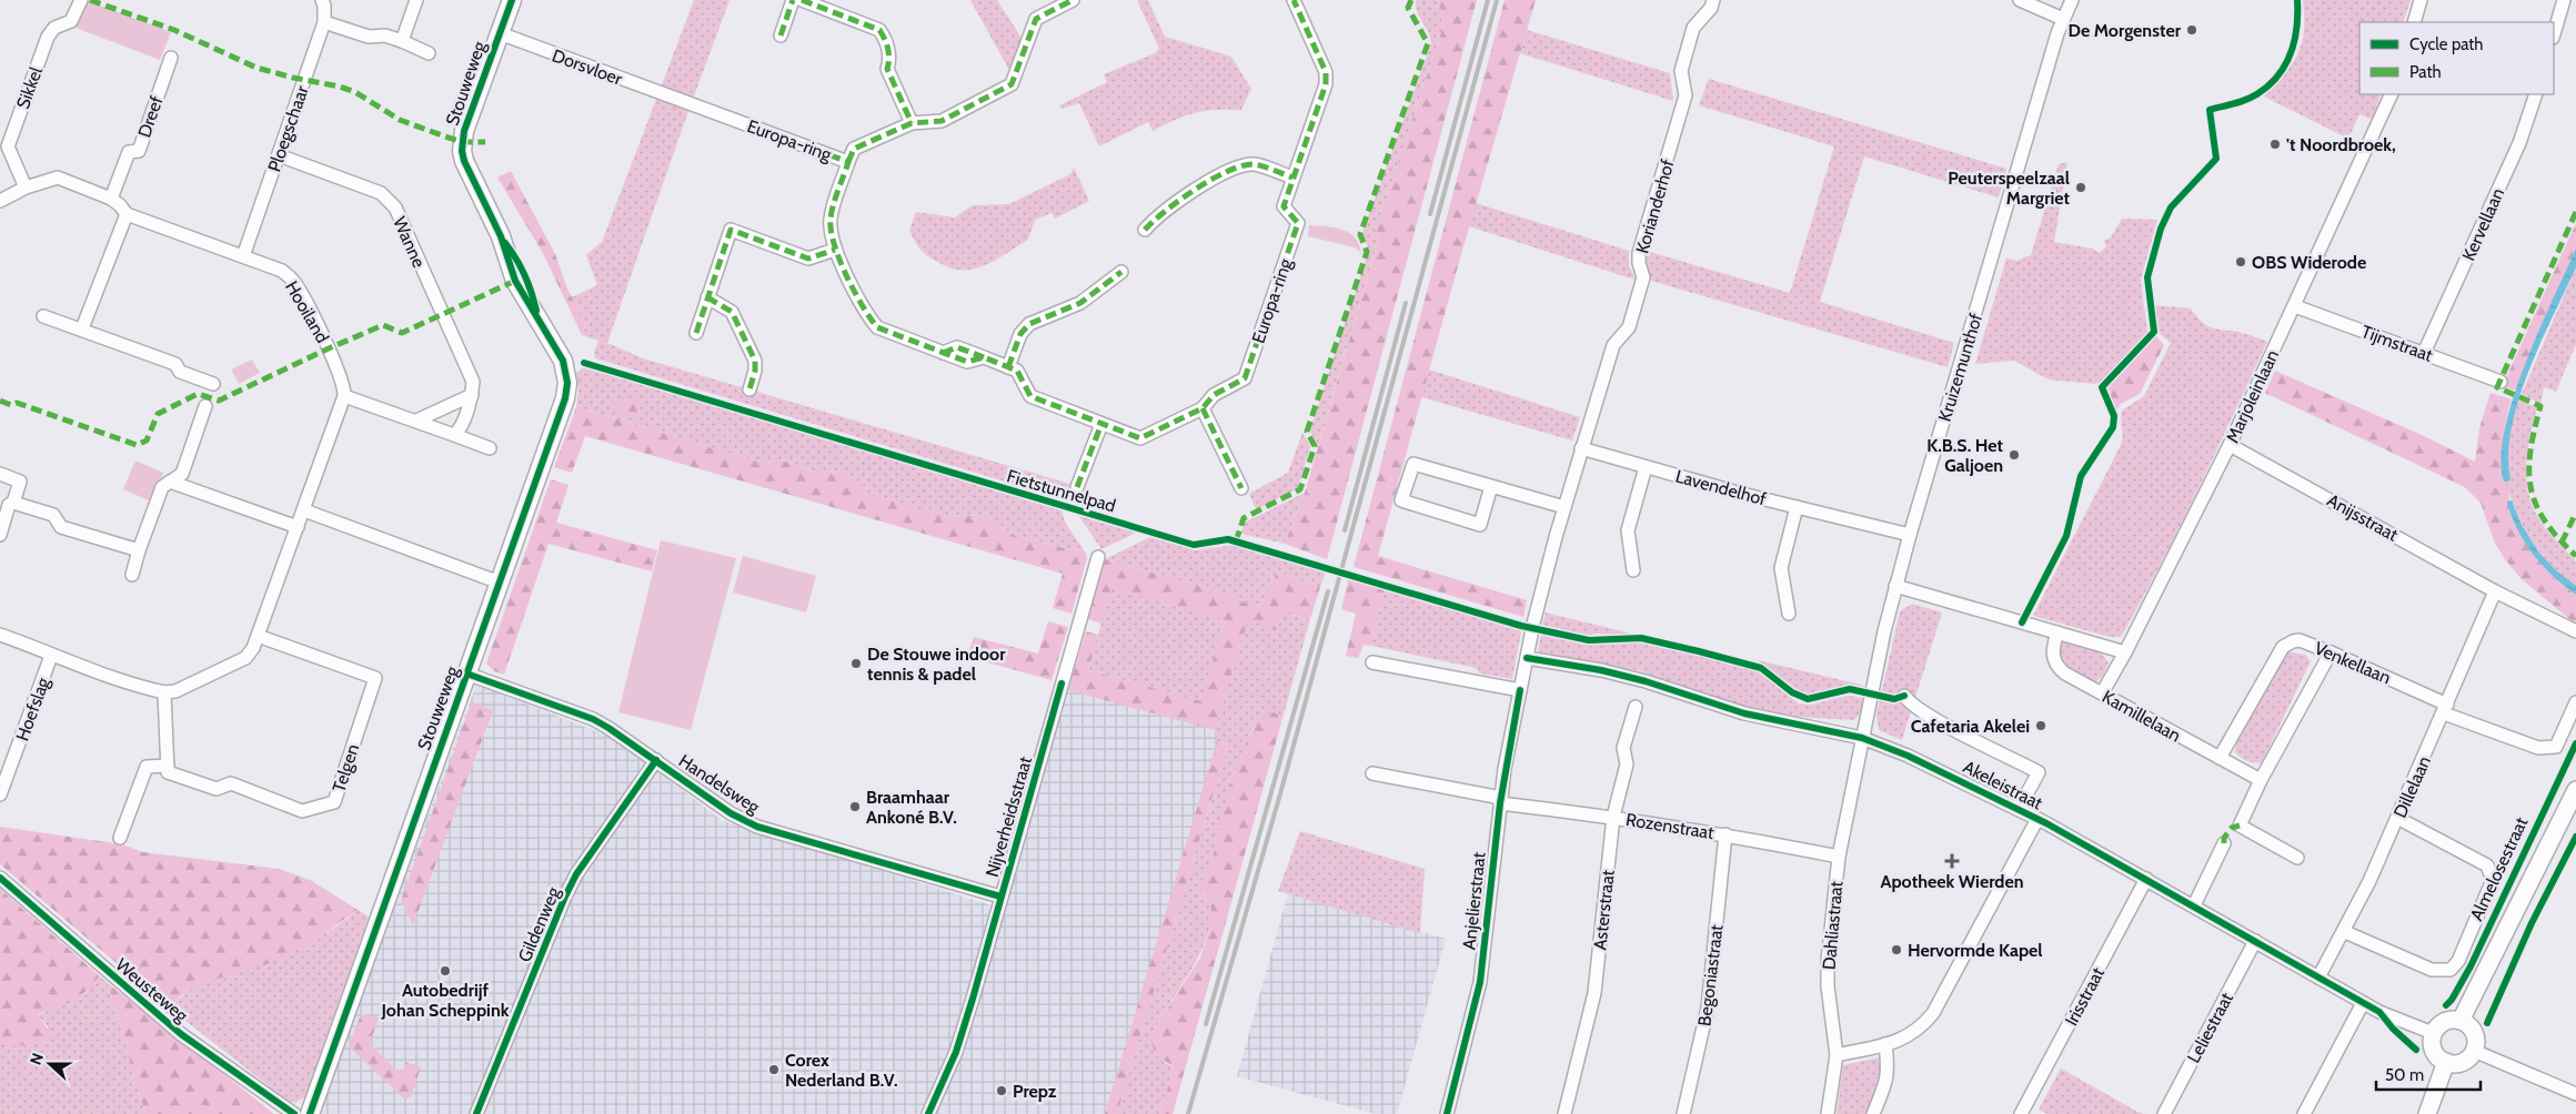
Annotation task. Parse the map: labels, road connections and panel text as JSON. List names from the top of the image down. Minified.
{"streets":{"main road":["Stouweweg"],"street":["Dorsvloer","Sikkel","Dreef","Ploegschaar","Europa-ring","Korianderhof","Kervellaan","Wanne","Hooiland","Tijmstraat","Kruizemunthof","Marjoleinlaan","Lavendelhof","Anijsstraat","Venkellaan","Hoefslag","Kamillelaan","Telgen","Handelsweg","Akeleistraat","Dillelaan","Nijverheidsstraat","Rozenstraat","Almelosestraat","Anjelierstraat","Asterstraat","Gildenweg","Dahliastraat","Begoniastraat","Weusteweg","Irisstraat","Leliestraat"],"cycle path":["Fietstunnelpad"]},"crossings":[["Dorsvloer","Stouweweg"],["Dorsvloer","Europa-ring"],["Stouweweg","Handelsweg"],["Sikkel","Hooiland"],["Dreef","Hooiland"],["Ploegschaar","Wanne"],["Ploegschaar","Hooiland"],["Korianderhof","Lavendelhof"],["Korianderhof","Anjelierstraat"],["Kervellaan","Tijmstraat"],["Tijmstraat","Marjoleinlaan"],["Kruizemunthof","Lavendelhof"],["Kruizemunthof","Akeleistraat"],["Kruizemunthof","Dahliastraat"],["Marjoleinlaan","Anijsstraat"],["Marjoleinlaan","Kamillelaan"],["Anijsstraat","Dillelaan"],["Venkellaan","Kamillelaan"],["Venkellaan","Dillelaan"],["Handelsweg","Nijverheidsstraat"],["Handelsweg","Gildenweg"],["Akeleistraat","Dillelaan"],["Akeleistraat","Almelosestraat"],["Akeleistraat","Anjelierstraat"],["Akeleistraat","Dahliastraat"],["Akeleistraat","Irisstraat"],["Akeleistraat","Leliestraat"],["Rozenstraat","Anjelierstraat"],["Rozenstraat","Asterstraat"],["Rozenstraat","Dahliastraat"],["Rozenstraat","Begoniastraat"]],"places":{"other":["De Morgenster","'t Noordbroek,","Peuterspeelzaal Margriet","OBS Widerode","K.B.S. Het Galjoen","De Stouwe indoor tennis & padel","Cafetaria Akelei","Braamhaar Ankoné B.V.","Hervormde Kapel","Autobedrijf Johan Scheppink","Corex Nederland B.V.","Prepz"],"health":["Apotheek Wierden"]},"legend":["Cycle path","Path"],"scale_bar":"50 m","north":"left"}
